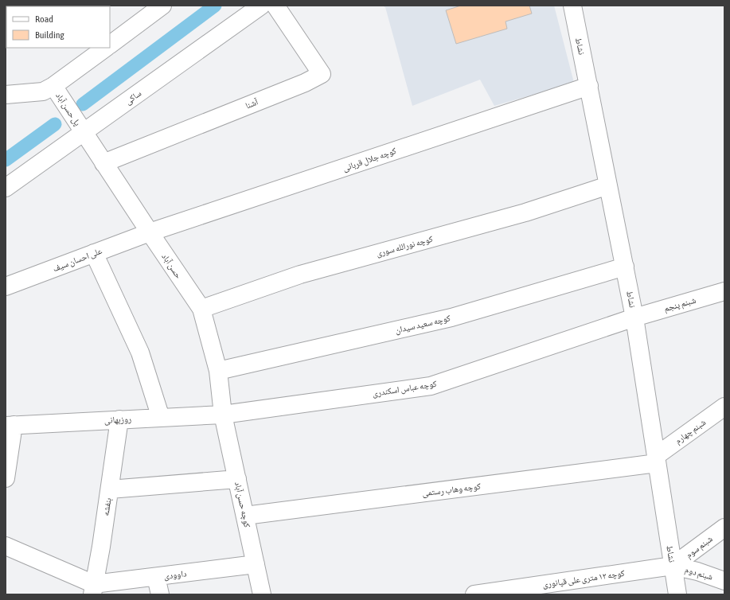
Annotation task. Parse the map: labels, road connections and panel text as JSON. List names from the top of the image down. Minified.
{"streets":{"street":["نشاط","ساکی","آشنا","پل حسن آباد","کوچه جلال قربانی","کوچه نورالله سوری","علی احسان سیف","حسن آباد","شبنم پنجم","کوچه سعید سیدان","کوچه عباس اسکندری","روزبهانی","شبنم چهارم","کوچه وهاب رستمی","کوچه حسن آباد","بنفشه","شبنم سوم","شبنم دوم","داوودی","کوچه ۱۲ متری علی قپانوری"]},"crossings":[["نشاط","کوچه جلال قربانی"],["نشاط","کوچه نورالله سوری"],["نشاط","شبنم پنجم"],["نشاط","کوچه سعید سیدان"],["نشاط","کوچه عباس اسکندری"],["نشاط","شبنم چهارم"],["نشاط","کوچه وهاب رستمی"],["نشاط","شبنم سوم"],["نشاط","شبنم دوم"],["نشاط","کوچه ۱۲ متری علی قپانوری"],["ساکی","پل حسن آباد"],["ساکی","حسن آباد"],["آشنا","حسن آباد"],["پل حسن آباد","حسن آباد"],["کوچه جلال قربانی","علی احسان سیف"],["کوچه جلال قربانی","حسن آباد"],["کوچه نورالله سوری","حسن آباد"],["علی احسان سیف","حسن آباد"],["حسن آباد","کوچه سعید سیدان"],["حسن آباد","کوچه عباس اسکندری"],["حسن آباد","روزبهانی"],["حسن آباد","کوچه حسن آباد"],["شبنم پنجم","کوچه عباس اسکندری"],["کوچه عباس اسکندری","روزبهانی"],["کوچه عباس اسکندری","کوچه حسن آباد"],["روزبهانی","کوچه حسن آباد"],["روزبهانی","بنفشه"],["شبنم چهارم","کوچه وهاب رستمی"],["کوچه وهاب رستمی","کوچه حسن آباد"],["کوچه حسن آباد","داوودی"],["بنفشه","داوودی"],["شبنم سوم","شبنم دوم"],["شبنم سوم","کوچه ۱۲ متری علی قپانوری"],["شبنم دوم","کوچه ۱۲ متری علی قپانوری"]],"legend":["Road","Building"]}
